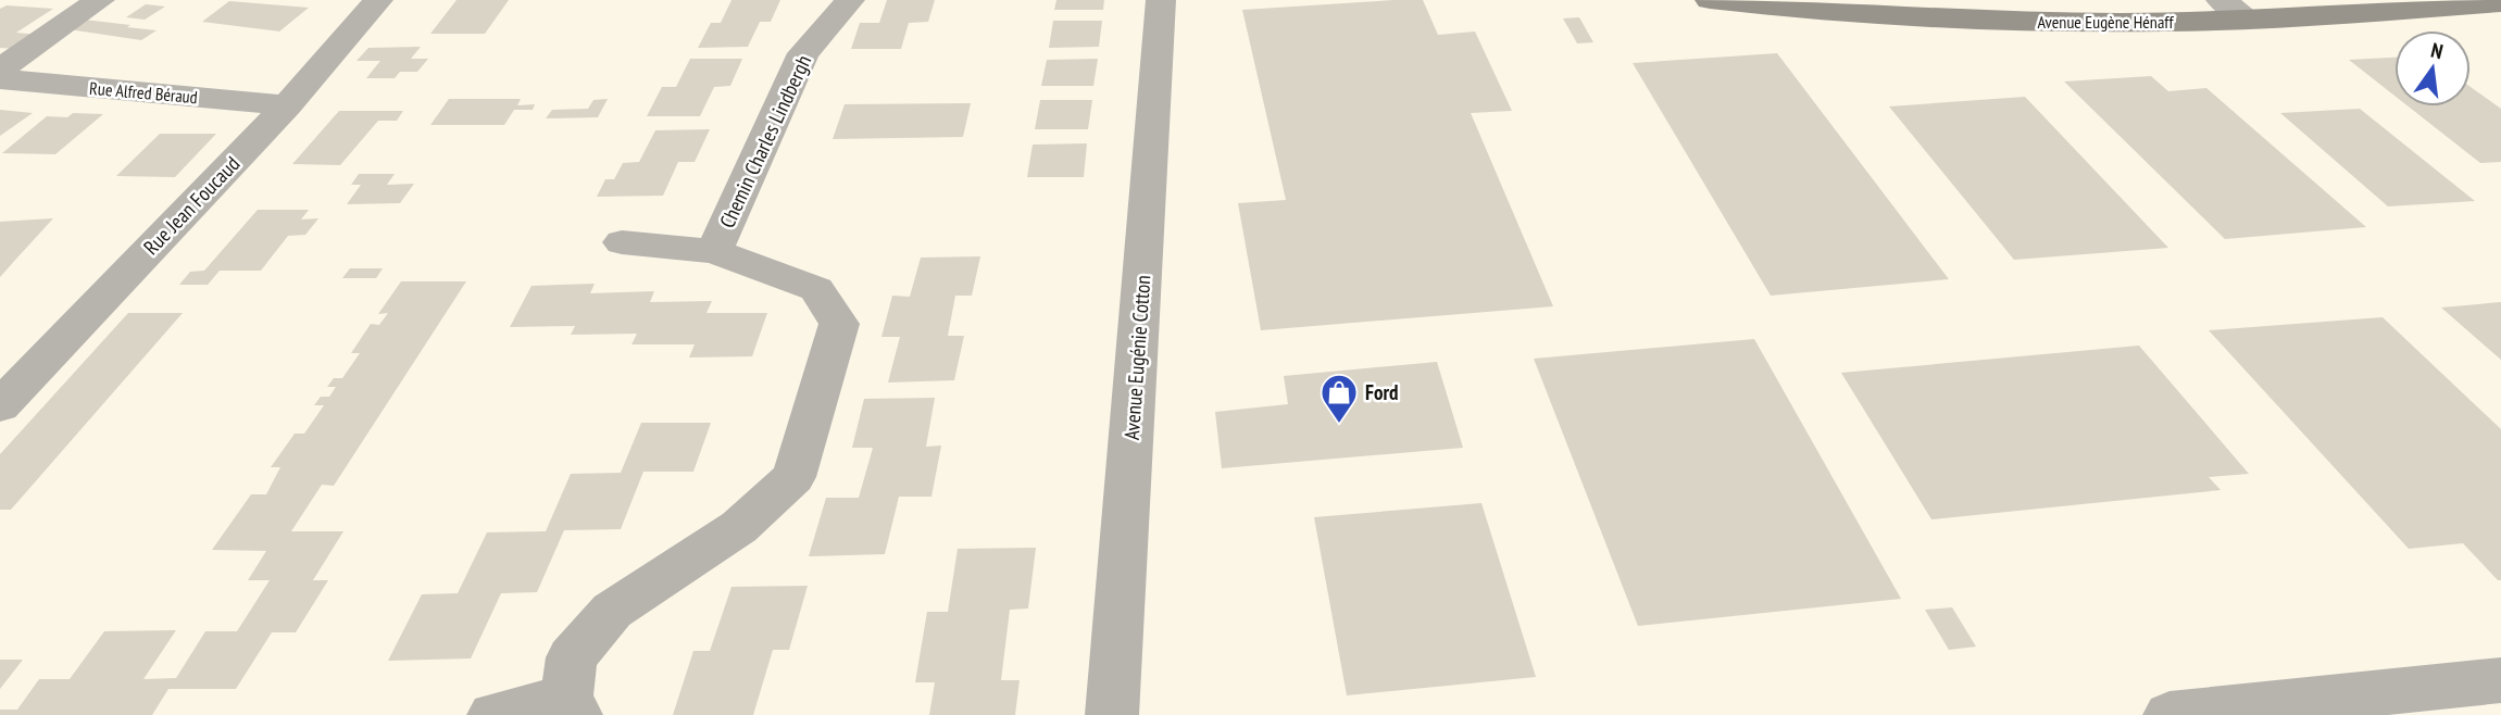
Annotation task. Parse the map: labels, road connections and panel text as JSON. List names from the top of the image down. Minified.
{"streets":{"main road":["Avenue Eugène Hénaff"],"street":["Rue Alfred Béraud","Chemin Charles Lindbergh","Rue Jean Foucaud","Avenue Eugénie Cotton"]},"crossings":[["Rue Alfred Béraud","Rue Jean Foucaud"]],"places":{"shop":["Ford"]},"north":"top"}
